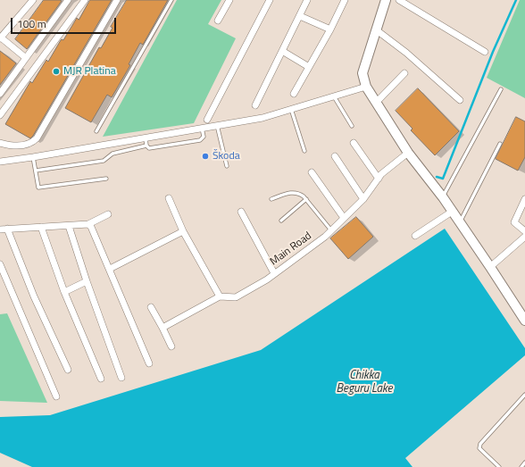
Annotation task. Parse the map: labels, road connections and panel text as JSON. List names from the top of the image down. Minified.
{"streets":{"street":["Main Road"]},"water":["Chikka Beguru Lake"],"places":["MJR Platina","Škoda"],"scale_bar":"100 m"}
